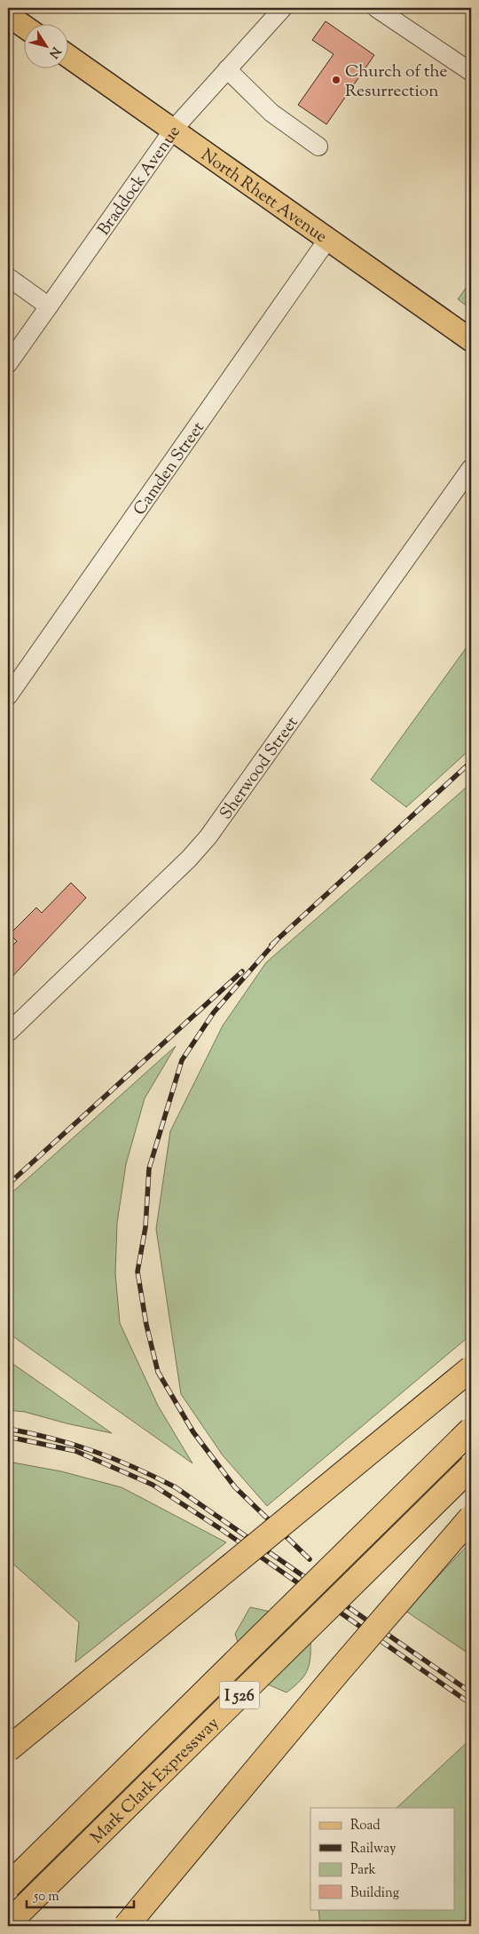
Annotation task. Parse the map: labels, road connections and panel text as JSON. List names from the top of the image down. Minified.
{"streets":{"highway":["I 526","Mark Clark Expressway"],"main road":["North Rhett Avenue"],"street":["Braddock Avenue","Camden Street","Sherwood Street"]},"crossings":[["Braddock Avenue","North Rhett Avenue"],["North Rhett Avenue","Camden Street"]],"places":["Church of the Resurrection"],"legend":["Road","Railway","Park","Building"],"scale_bar":"50 m","north":"bottom right"}
